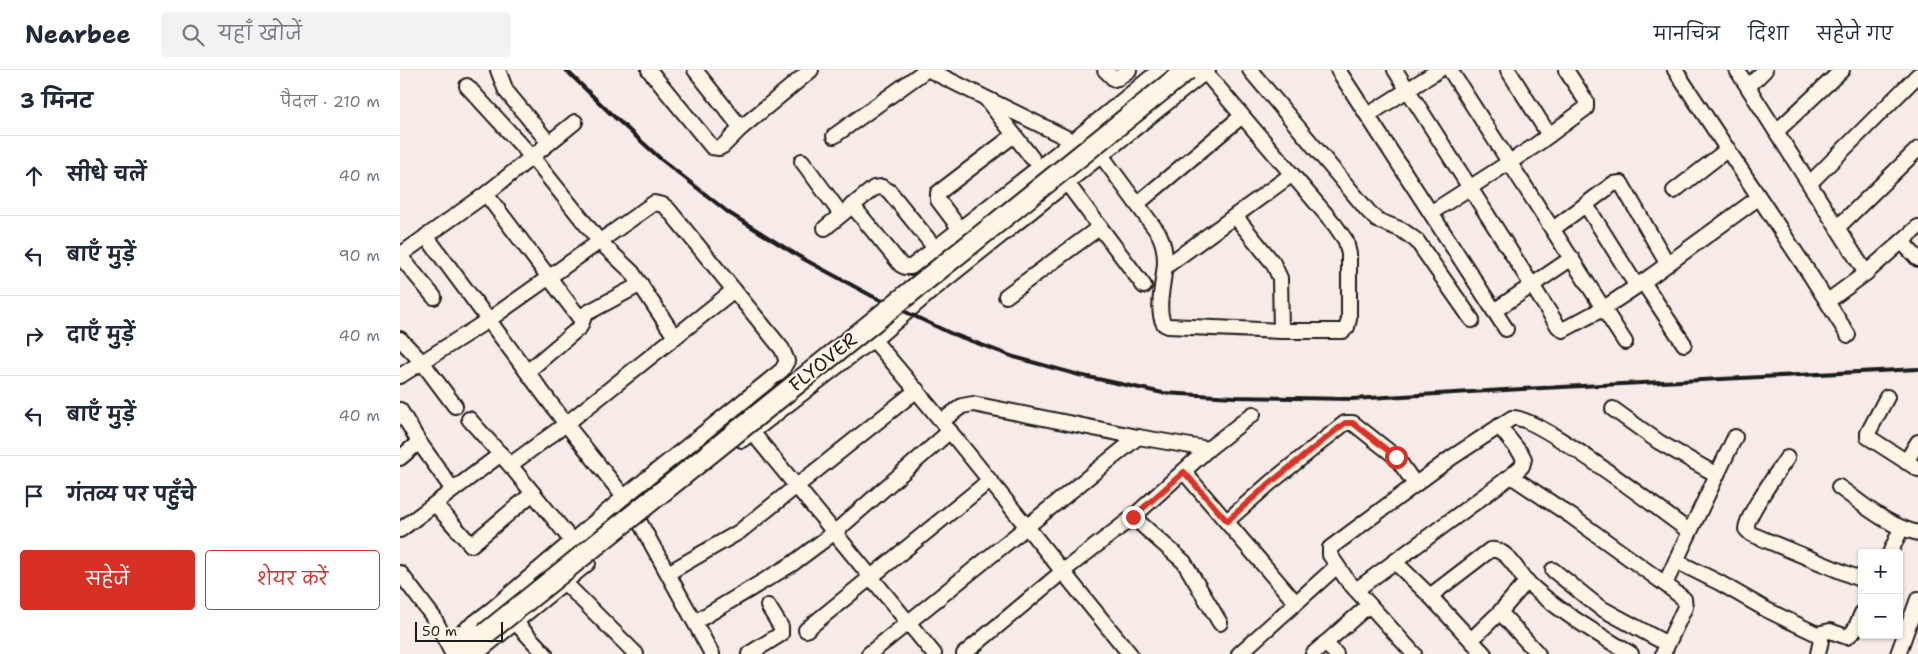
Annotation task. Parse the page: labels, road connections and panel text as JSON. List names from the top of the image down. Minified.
{"streets":{"main road":["FLYOVER"]},"scale_bar":"50 m","page":{"header":"Nearbee","search":"यहाँ खोजें","nav":["मानचित्र","दिशा","सहेजे गए"],"heading":["3 मिनट","पैदल · 210 m"],"list":[["सीधे चलें","40 m"],["बाएँ मुड़ें","90 m"],["दाएँ मुड़ें","40 m"],["बाएँ मुड़ें","40 m"],"गंतव्य पर पहुँचे"],"buttons":["सहेजें","शेयर करें"],"map_buttons":["+","−"],"scale":"50 m"}}
